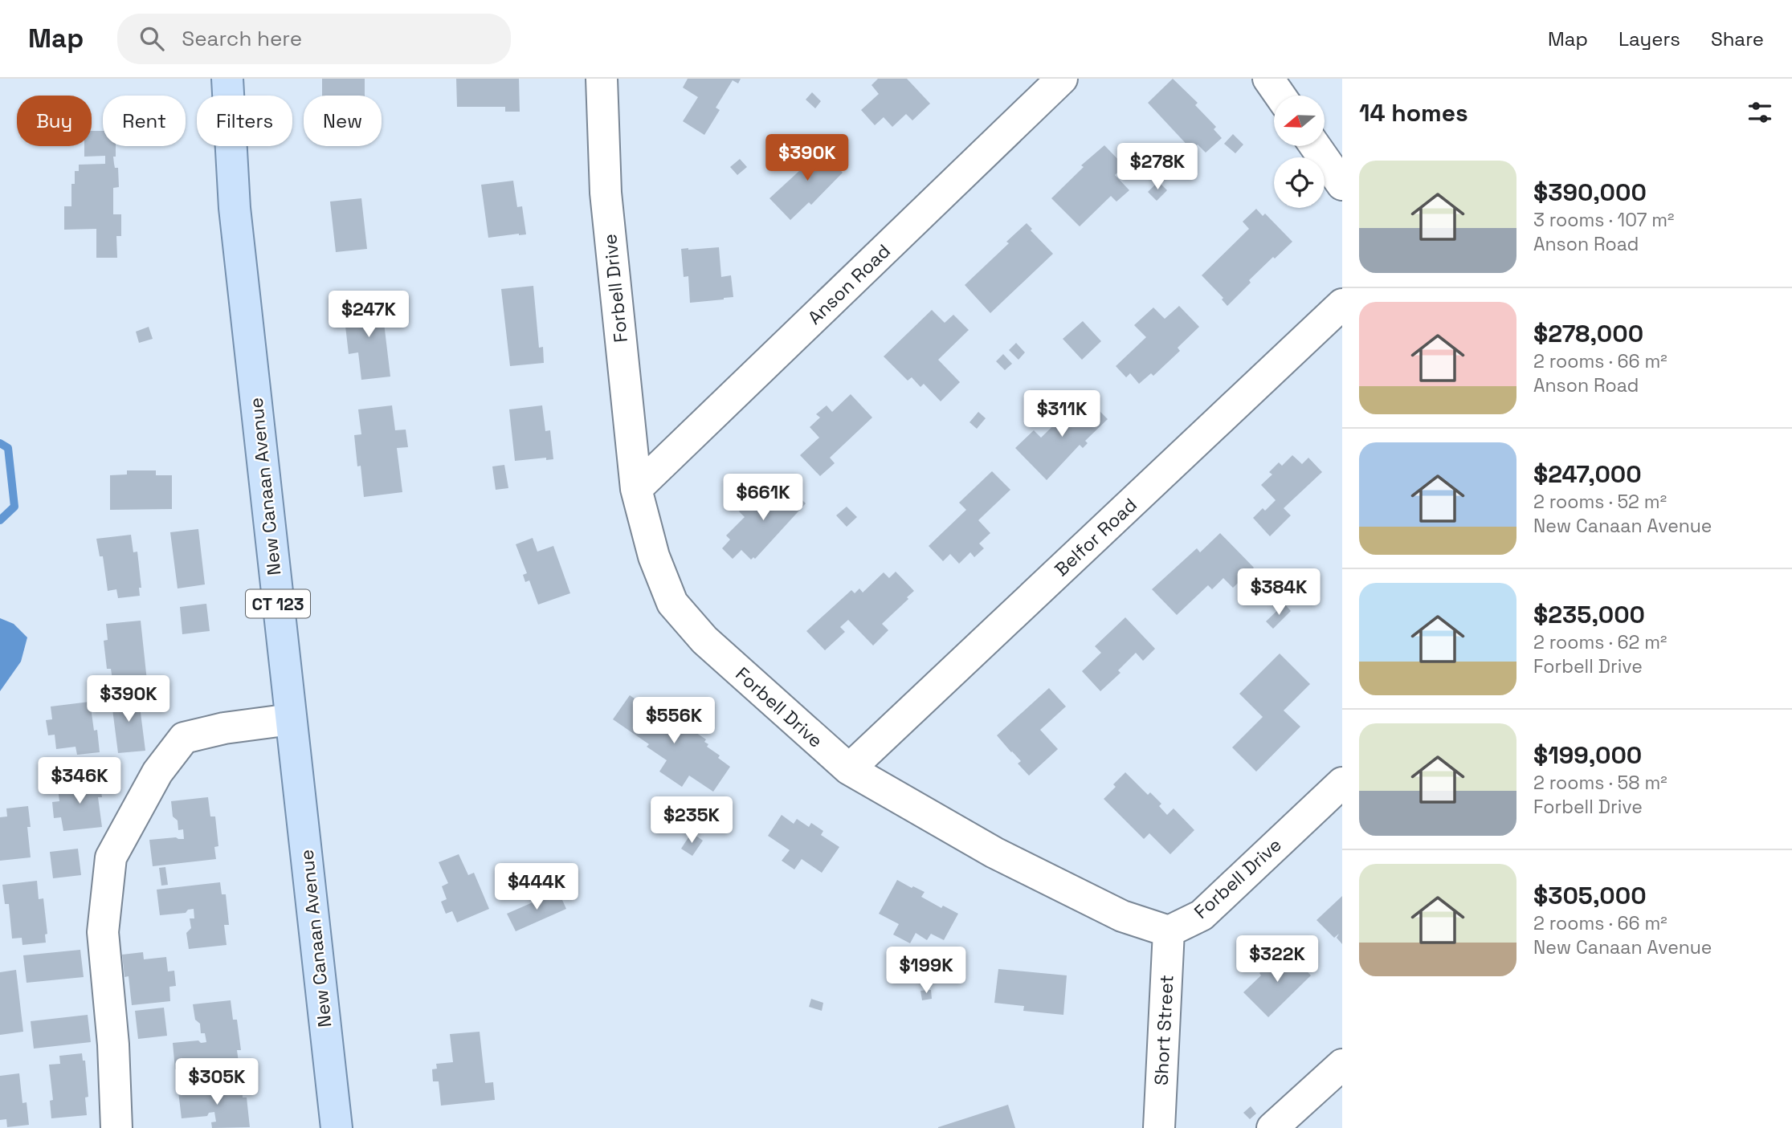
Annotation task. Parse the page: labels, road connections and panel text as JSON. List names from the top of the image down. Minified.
{"streets":{"main road":["New Canaan Avenue","CT 123"],"street":["Anson Road","Forbell Drive","Belfor Road","Short Street"]},"crossings":[["Anson Road","Forbell Drive"],["Forbell Drive","Belfor Road"],["Forbell Drive","Short Street"]],"north":"left","page":{"header":"Map","search":"Search here","nav":["Map","Layers","Share"],"heading":"14 homes","chip":["Buy","Rent","Filters","New"],"price":["$390K","$278K","$247K","$311K","$661K","$384K","$390K","$556K","$346K","$235K","$444K","$322K","$199K","$305K"],"list":[{"name":"$390,000","note":"3 rooms · 107 m² · Anson Road"},{"name":"$278,000","note":"2 rooms · 66 m² · Anson Road"},{"name":"$247,000","note":"2 rooms · 52 m² · New Canaan Avenue"},{"name":"$235,000","note":"2 rooms · 62 m² · Forbell Drive"},{"name":"$199,000","note":"2 rooms · 58 m² · Forbell Drive"},{"name":"$305,000","note":"2 rooms · 66 m² · New Canaan Avenue"}]}}
